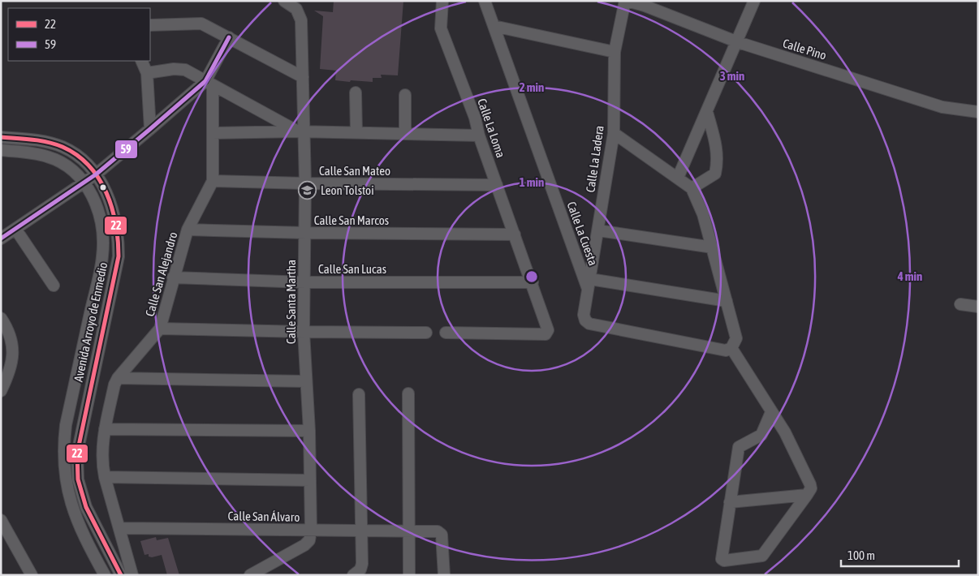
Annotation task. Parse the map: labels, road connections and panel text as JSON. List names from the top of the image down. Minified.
{"streets":{"street":["Calle Pino","Calle La Loma","Calle La Ladera","Calle San Mateo","Calle San Marcos","Calle La Cuesta","Calle San Lucas","Calle San Alejandro","Calle Santa Martha","Avenida Arroyo de Enmedio","Calle San Álvaro"]},"crossings":[["Calle Pino","Calle La Ladera"],["Calle La Loma","Calle San Mateo"],["Calle La Loma","Calle San Marcos"],["Calle La Loma","Calle San Lucas"],["Calle La Ladera","Calle La Cuesta"],["Calle San Mateo","Calle San Alejandro"],["Calle San Mateo","Calle Santa Martha"],["Calle San Marcos","Calle San Alejandro"],["Calle San Marcos","Calle Santa Martha"],["Calle San Lucas","Calle San Alejandro"],["Calle San Lucas","Calle Santa Martha"],["Calle San Alejandro","Calle San Álvaro"],["Calle Santa Martha","Calle San Álvaro"]],"places":{"school or university":["Leon Tolstoi"]},"lines":["transit line 59","transit line 22"],"legend":["22","59"],"scale_bar":"100 m","rings":["3 min","2 min","1 min","4 min"]}
